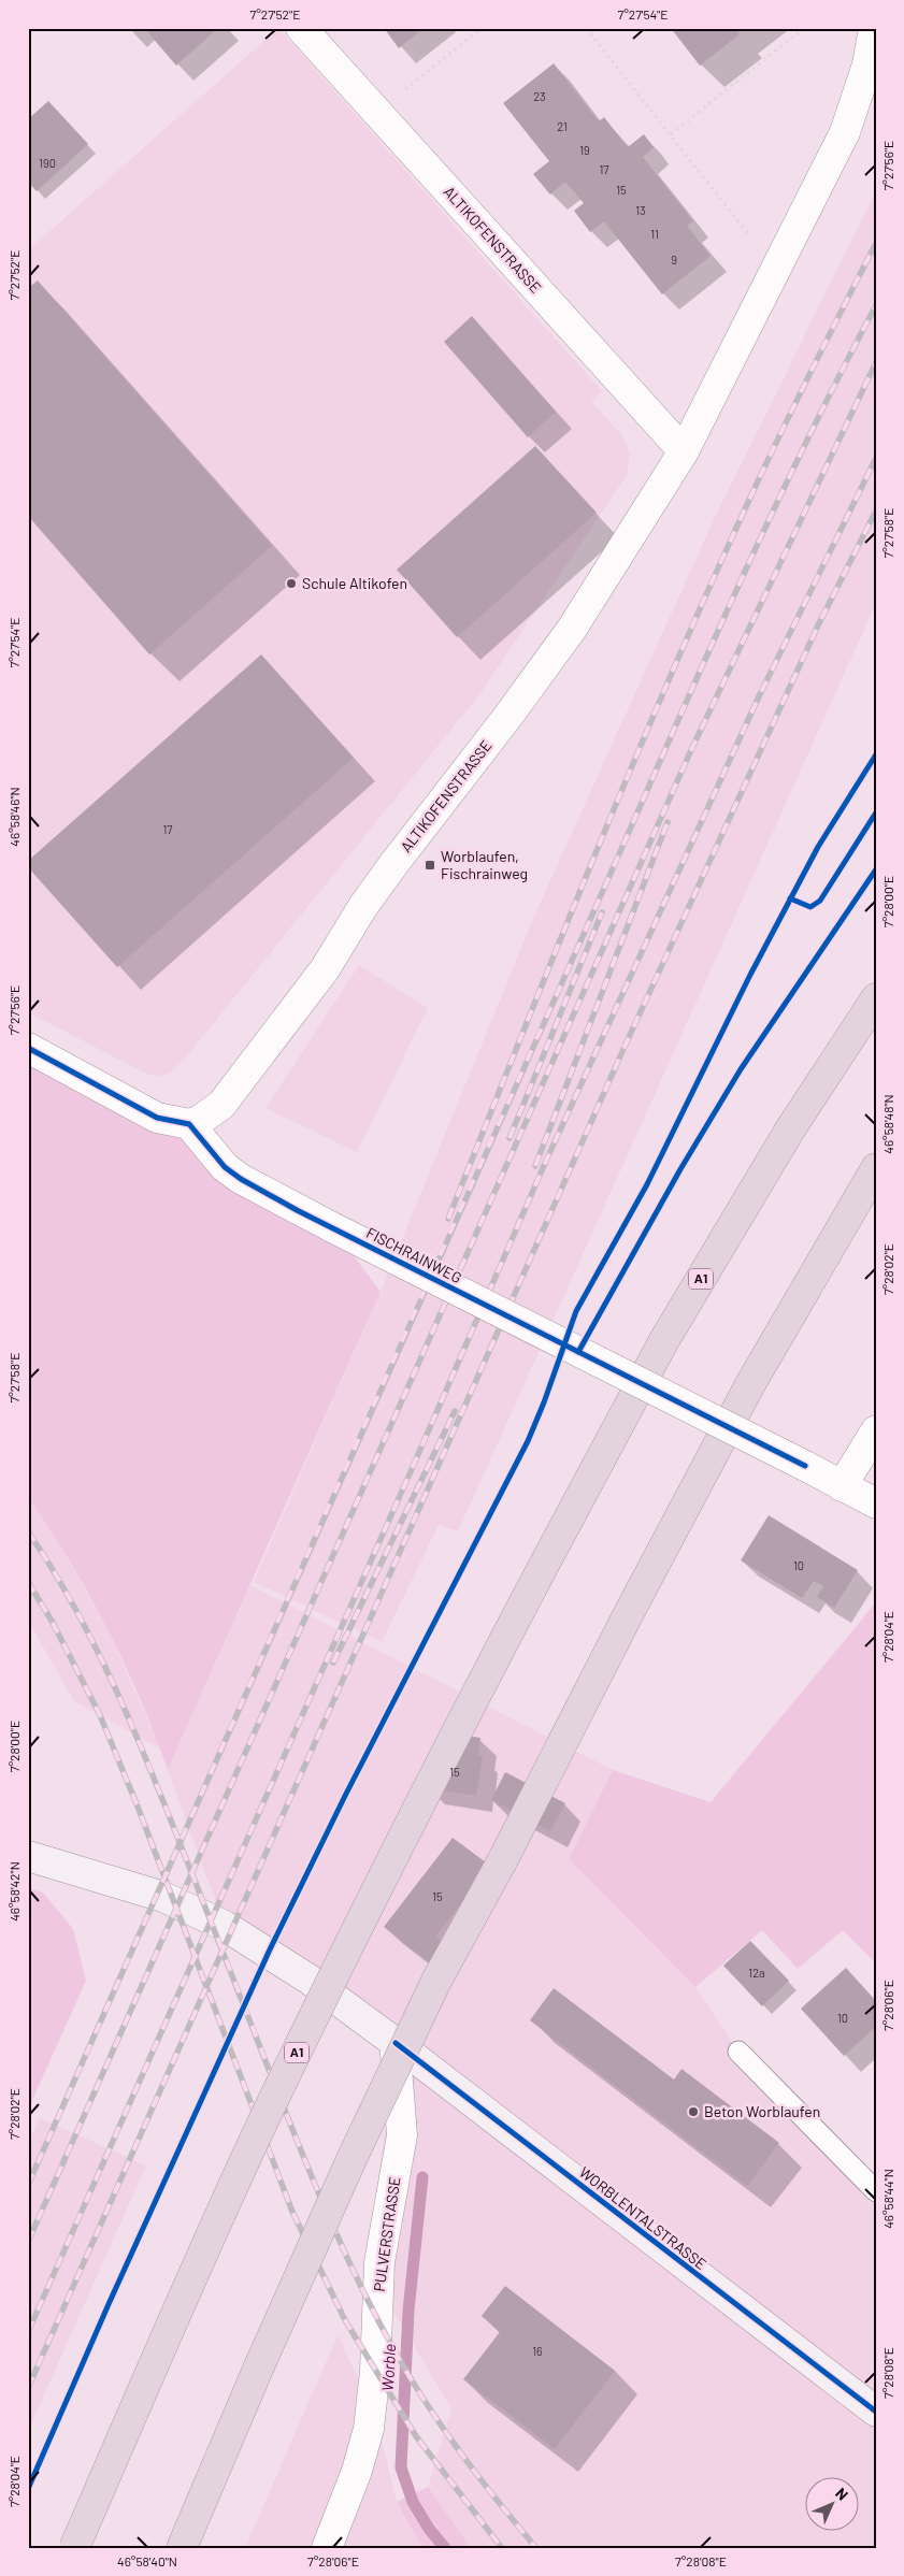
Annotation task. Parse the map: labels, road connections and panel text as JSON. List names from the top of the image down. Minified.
{"streets":{"highway":["A1"],"main road":["WORBLENTALSTRASSE"],"street":["ALTIKOFENSTRASSE","FISCHRAINWEG","PULVERSTRASSE"]},"crossings":[["ALTIKOFENSTRASSE","FISCHRAINWEG"],["WORBLENTALSTRASSE","PULVERSTRASSE"]],"water":["Worble"],"places":{"other":["Schule Altikofen","Beton Worblaufen"],"transit":["Worblaufen, Fischrainweg"]},"house_numbers":["23","21","19","190","17","15","13","11","9","17","10","15","15","12a","10","16"],"north":"top right","coordinates":["7°27'52\"E","7°27'54\"E","7°27'56\"E","7°27'58\"E","46°58'46\"N","7°28'00\"E","46°58'48\"N","7°28'02\"E","7°28'04\"E","46°58'42\"N","7°28'06\"E","46°58'44\"N","7°28'08\"E","46°58'40\"N"]}
